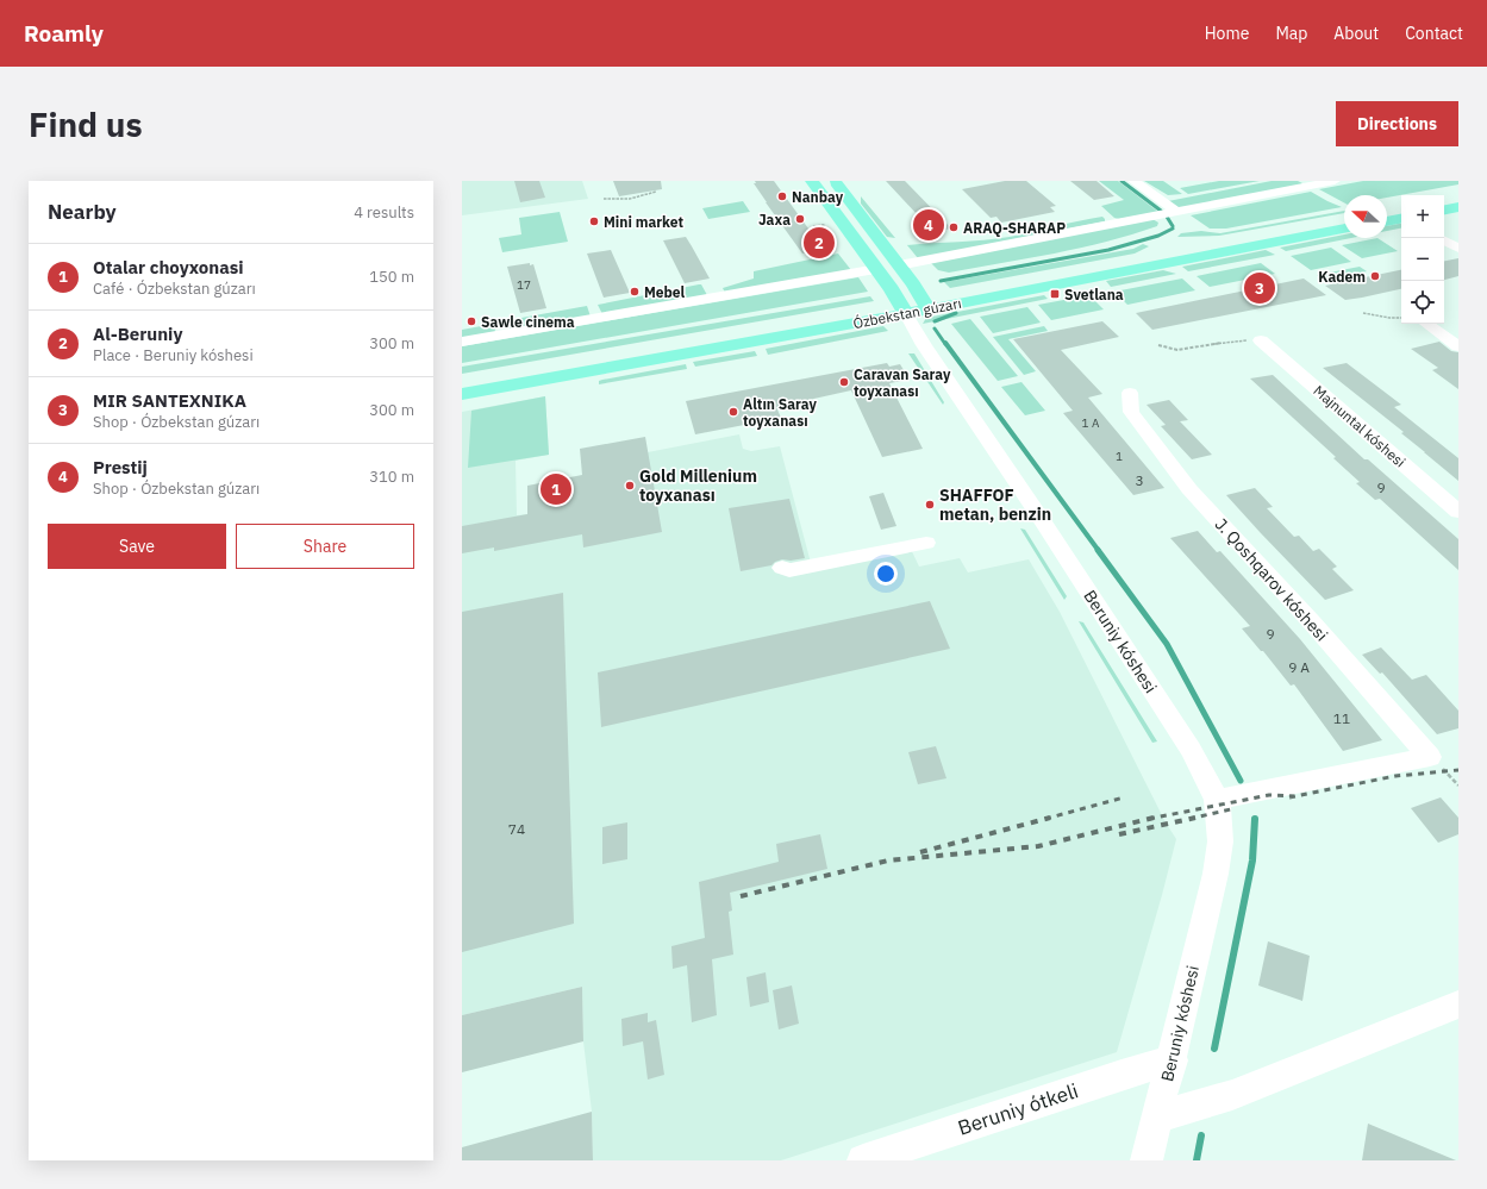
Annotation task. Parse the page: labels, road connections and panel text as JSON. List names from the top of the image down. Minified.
{"streets":{"main road":["Ózbekstan gúzarı","Beruniy kóshesi"],"street":["Majnuntal kóshesi","J. Qoshqarov kóshesi","Beruniy ótkeli"]},"crossings":[["Ózbekstan gúzarı","Beruniy kóshesi"],["J. Qoshqarov kóshesi","Beruniy kóshesi"],["Beruniy kóshesi","Beruniy ótkeli"]],"places":{"other":["Nanbay","Jaxa","Mini market","ARAQ-SHARAP","Kadem","Mebel","Sawle cinema","Caravan Saray toyxanası","Altın Saray toyxanası","Gold Millenium toyxanası","SHAFFOF metan, benzin"],"transit":["Svetlana"]},"house_numbers":["17","1 А","1","3","9","9","9 А","11","74"],"north":"left","page":{"header":"Roamly","nav":["Home","Map","About","Contact"],"buttons":["Directions",["Save","Share"]],"title":"Find us","heading":["Nearby","4 results"],"map_buttons":["+","−"],"pins":["4","2","3","1"],"list":[{"mark":"1","name":"Otalar choyxonasi","note":"Café · Ózbekstan gúzarı","value":"150 m"},{"mark":"2","name":"Al-Beruniy","note":"Place · Beruniy kóshesi","value":"300 m"},{"mark":"3","name":"MIR SANTEXNIKA","note":"Shop · Ózbekstan gúzarı","value":"300 m"},{"mark":"4","name":"Prestij","note":"Shop · Ózbekstan gúzarı","value":"310 m"}]}}
